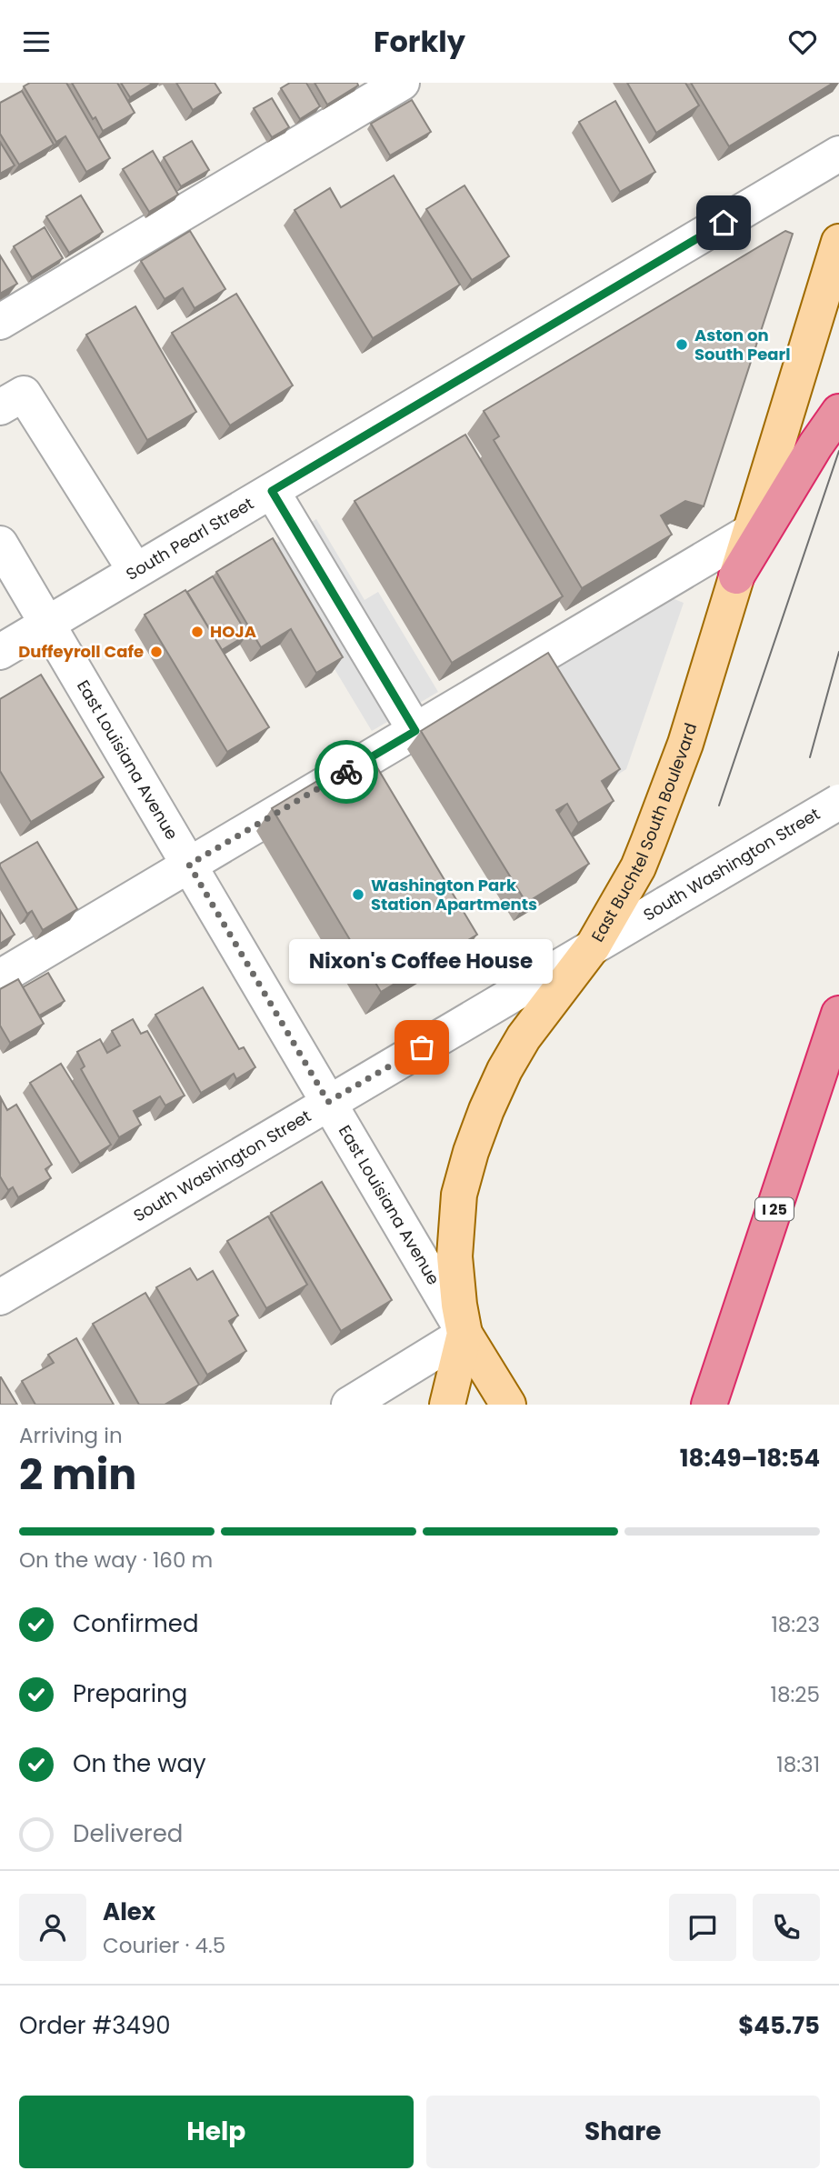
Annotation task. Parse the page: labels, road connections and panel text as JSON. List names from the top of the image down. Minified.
{"streets":{"highway":["I 25"],"main road":["East Louisiana Avenue","East Buchtel South Boulevard"],"street":["South Pearl Street","South Washington Street"]},"crossings":[["South Pearl Street","East Louisiana Avenue"],["East Louisiana Avenue","East Buchtel South Boulevard"],["East Louisiana Avenue","South Washington Street"],["East Buchtel South Boulevard","South Washington Street"]],"places":["Aston on South Pearl","HOJA","Duffeyroll Cafe","Washington Park Station Apartments","Nixon's Coffee House"],"page":{"header":"Forkly","bubble":"Nixon's Coffee House","heading":["2 min","Arriving in","18:49–18:54"],"panel":["Alex","Courier · 4.5","Order #3490","$45.75"],"bar":"On the way · 160 m","list":[["Confirmed","18:23"],["Preparing","18:25"],["On the way","18:31"],"Delivered"],"buttons":["Help","Share"]}}
